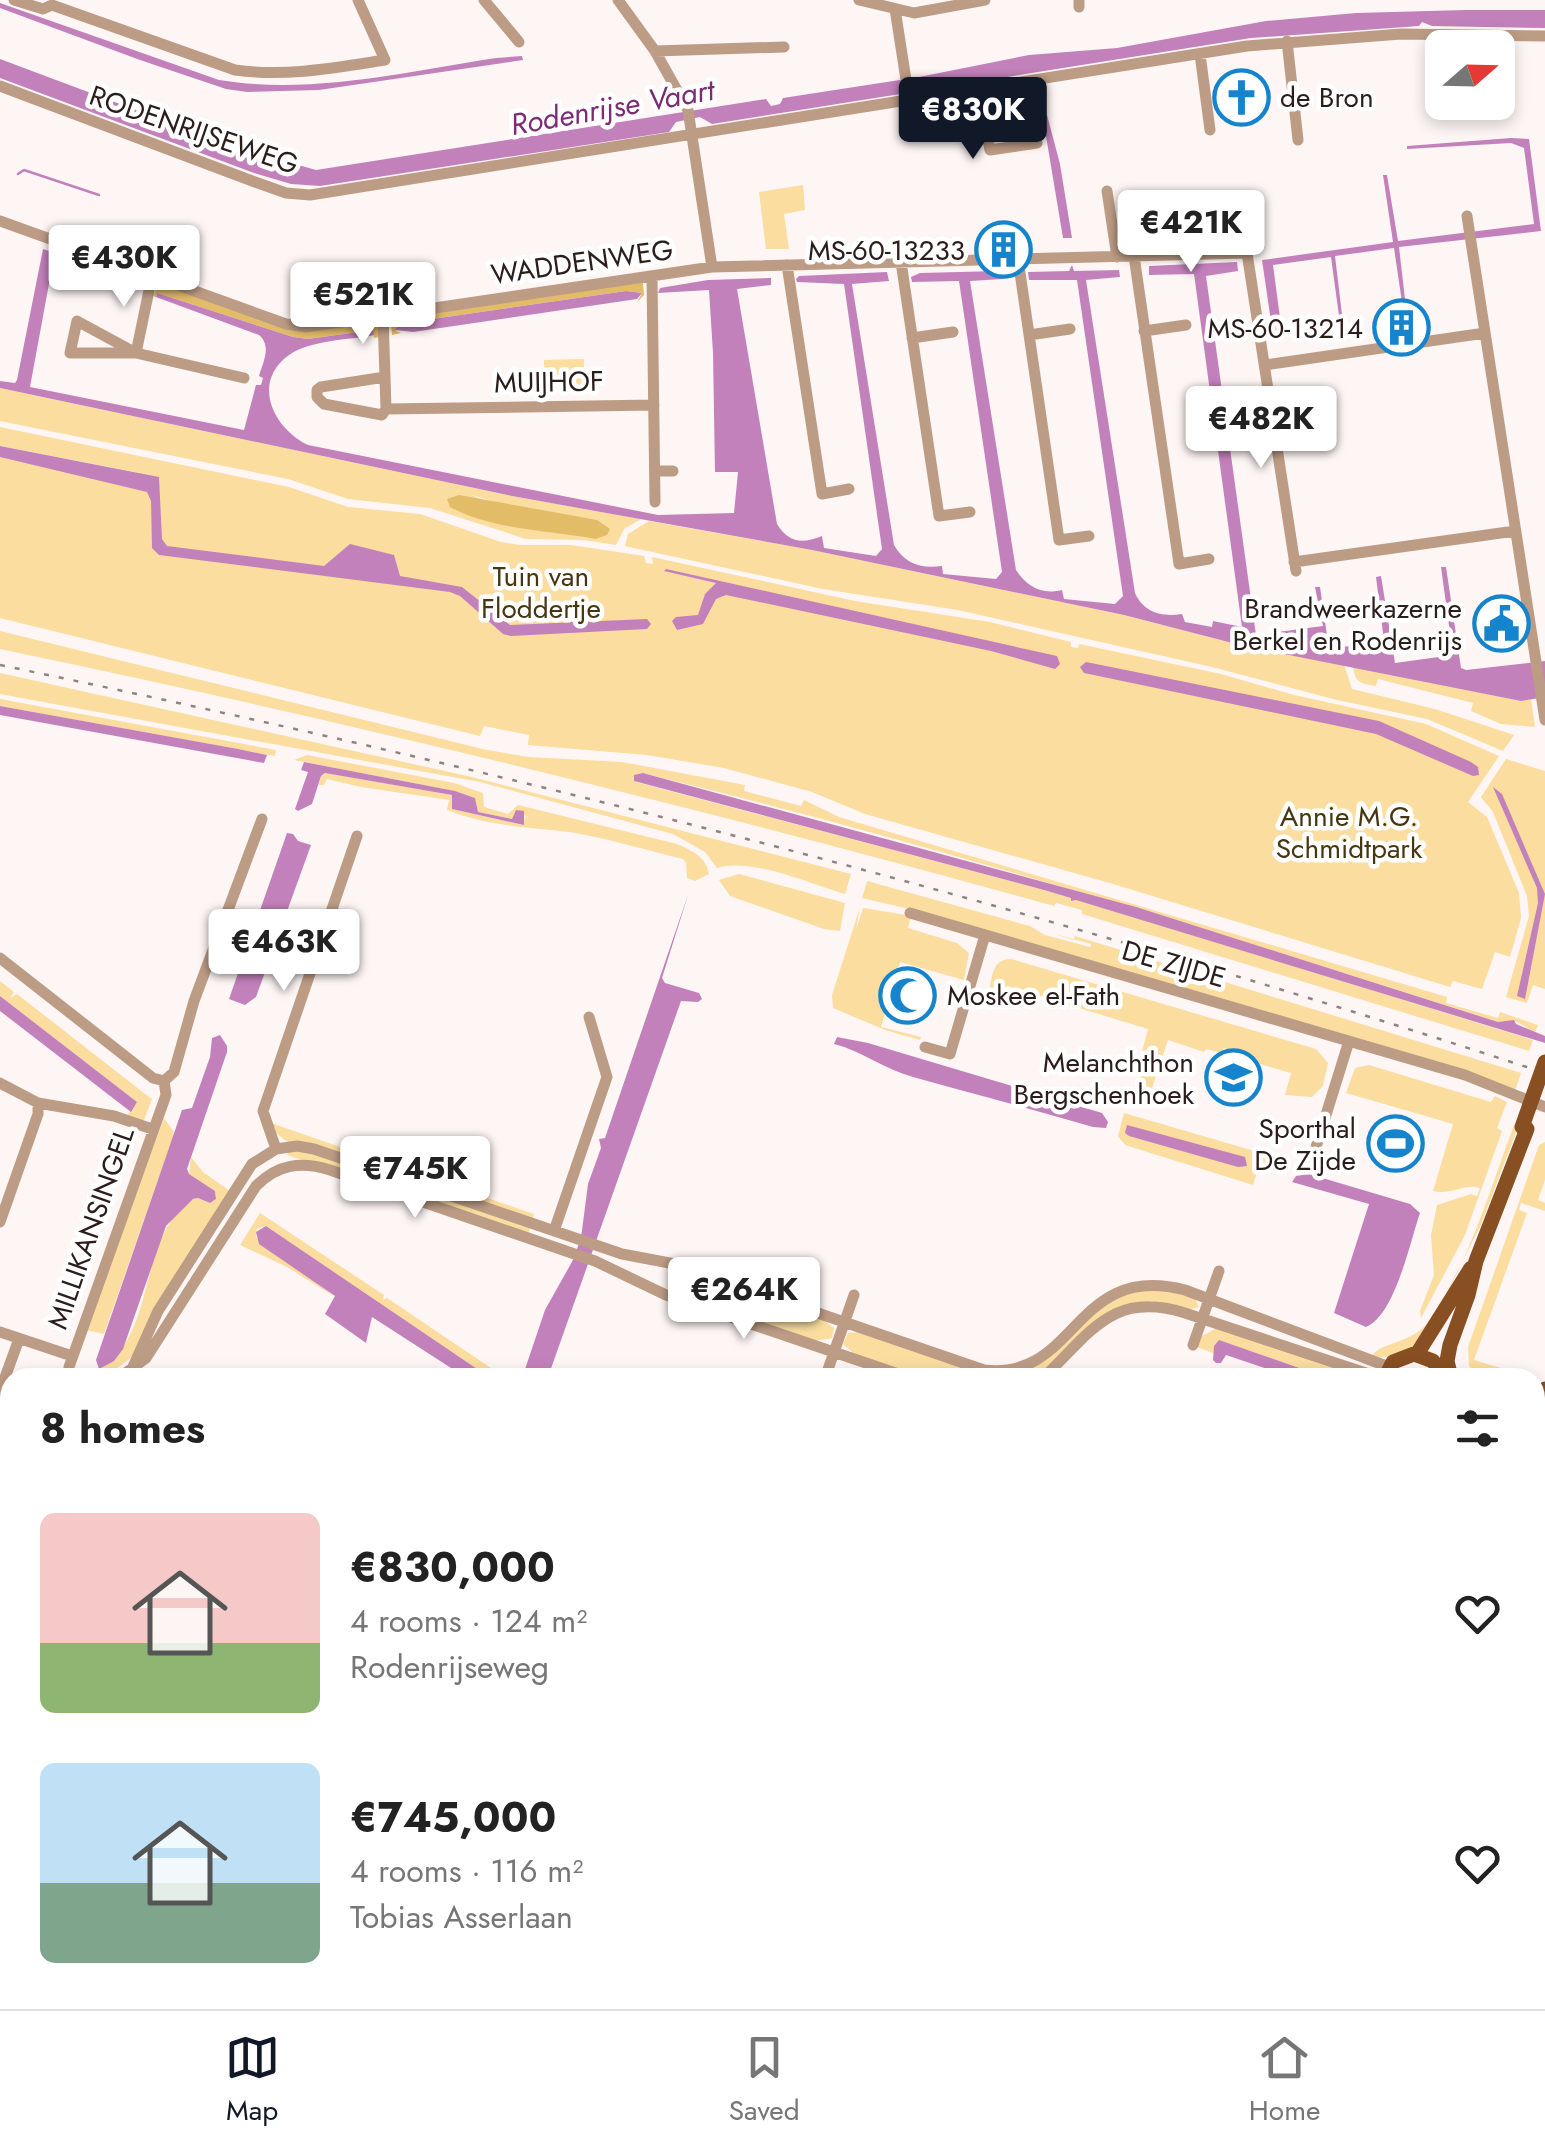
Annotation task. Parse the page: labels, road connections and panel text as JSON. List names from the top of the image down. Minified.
{"streets":{"street":["RODENRIJSEWEG","WADDENWEG","MUIJHOF","DE ZIJDE","MILLIKANSINGEL"]},"crossings":[["RODENRIJSEWEG","WADDENWEG"]],"water":["Rodenrijse Vaart"],"parks":["Tuin van Floddertje","Annie M.G. Schmidtpark"],"places":{"church":["de Bron"],"building":["MS-60-13233","MS-60-13214"],"public building":["Brandweerkazerne Berkel en Rodenrijs"],"mosque":["Moskee el-Fath"],"school or university":["Melanchthon Bergschenhoek"],"sports":["Sporthal De Zijde"]},"north":"right","page":{"price":["€830K","€421K","€430K","€521K","€482K","€463K","€745K","€264K"],"heading":"8 homes","list":[{"name":"€830,000","note":"4 rooms · 124 m² · Rodenrijseweg"},{"name":"€745,000","note":"4 rooms · 116 m² · Tobias Asserlaan"}],"tabs":["Map","Saved","Home"]}}
